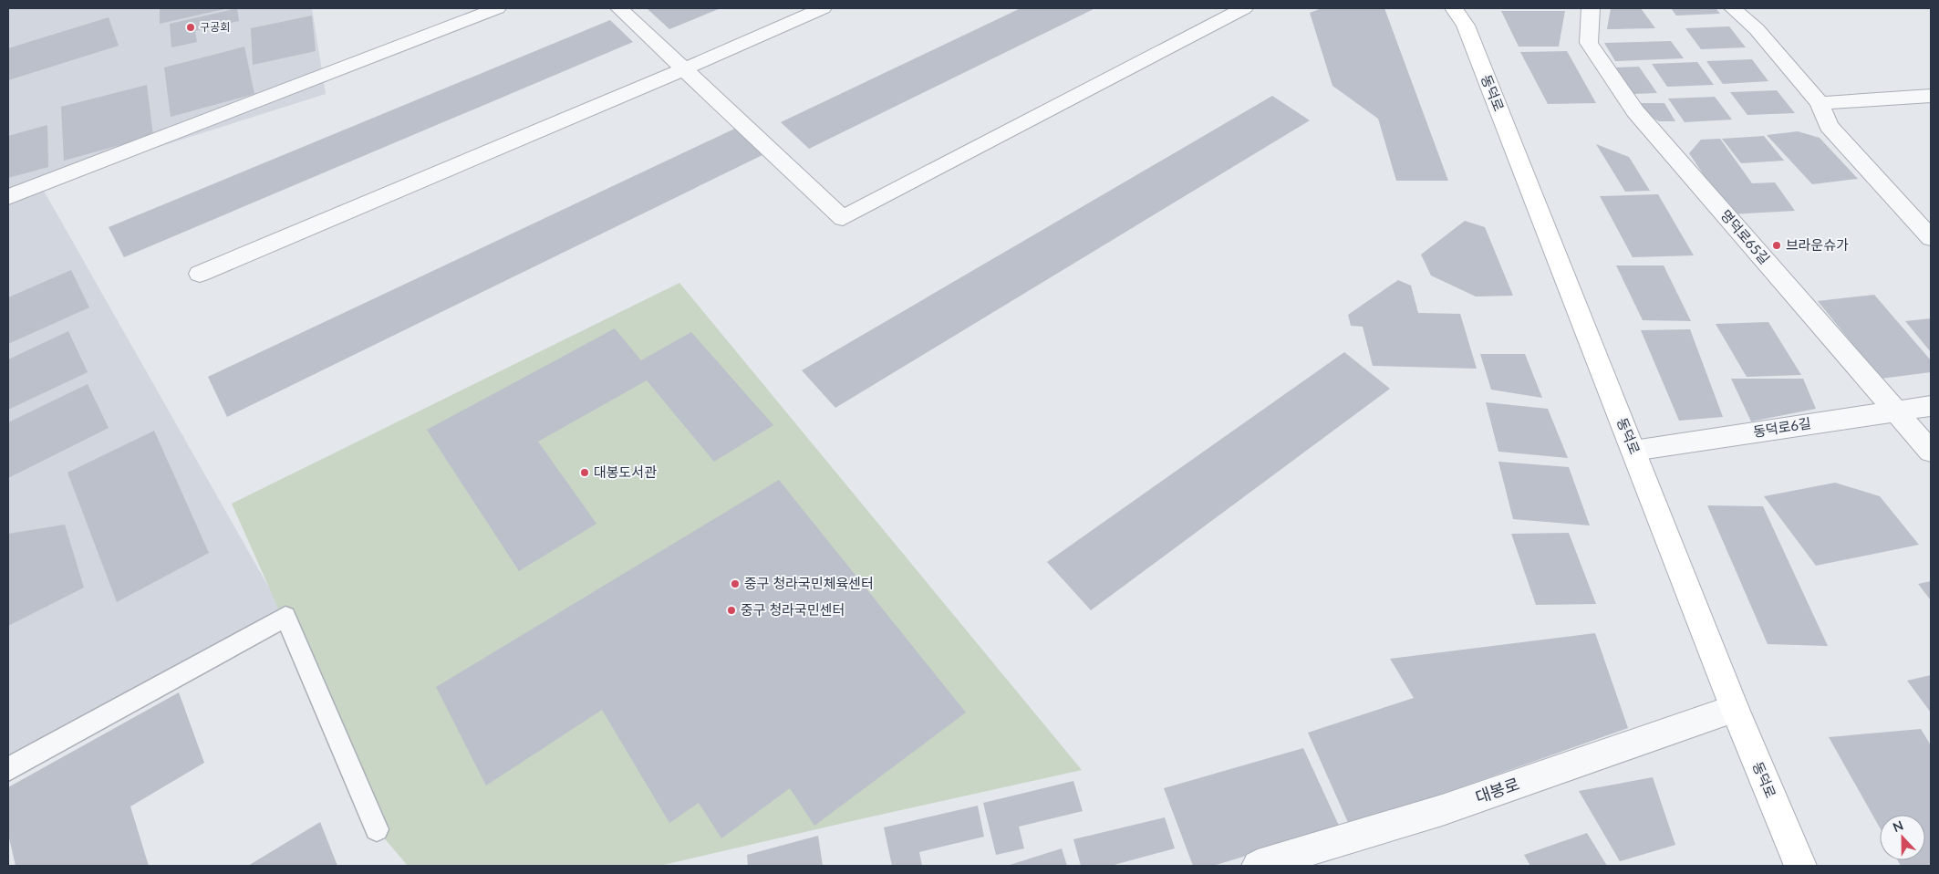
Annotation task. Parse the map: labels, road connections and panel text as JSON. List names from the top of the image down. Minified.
{"streets":{"street":["동덕로","명덕로65길","동덕로6길","대봉로"]},"crossings":[["동덕로","동덕로6길"],["동덕로","대봉로"],["명덕로65길","동덕로6길"]],"places":["구공회","브라운슈가","대봉도서관","중구 청라국민체육센터","중구 청라국민센터"],"north":"top"}
